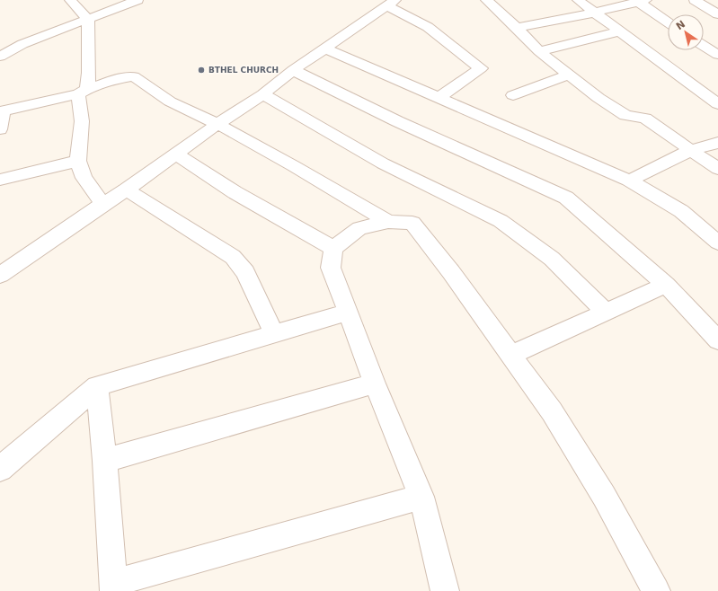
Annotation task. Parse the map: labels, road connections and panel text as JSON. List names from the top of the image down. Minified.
{"places":["BTHEL CHURCH"],"north":"top left"}
